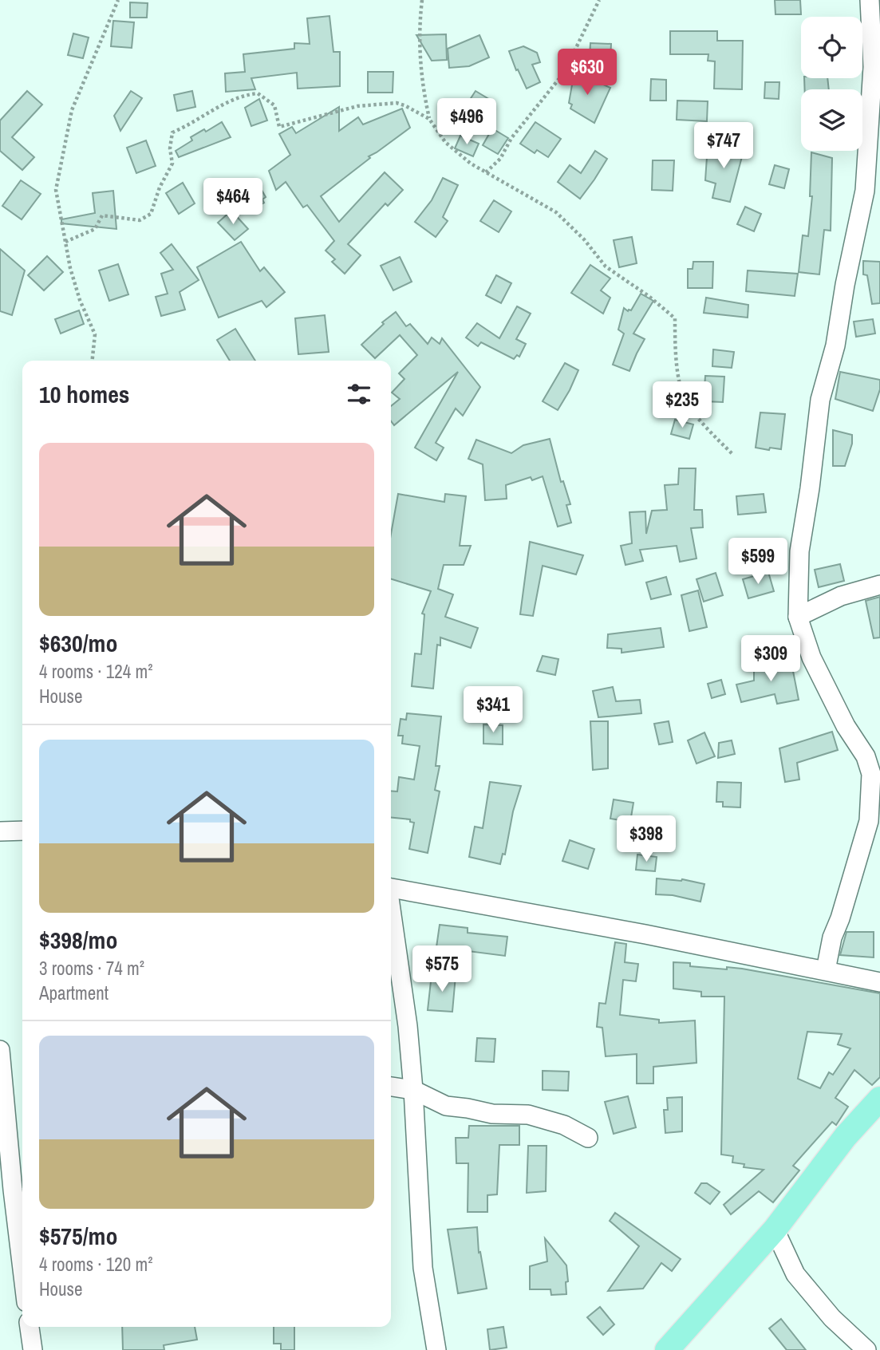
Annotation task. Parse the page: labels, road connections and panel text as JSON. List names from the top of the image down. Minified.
{"page":{"price":["$630","$496","$747","$464","$235","$599","$309","$341","$398","$575"],"heading":"10 homes","list":[{"name":"$630/mo","note":"4 rooms · 124 m² · House"},{"name":"$398/mo","note":"3 rooms · 74 m² · Apartment"},{"name":"$575/mo","note":"4 rooms · 120 m² · House"}]}}
